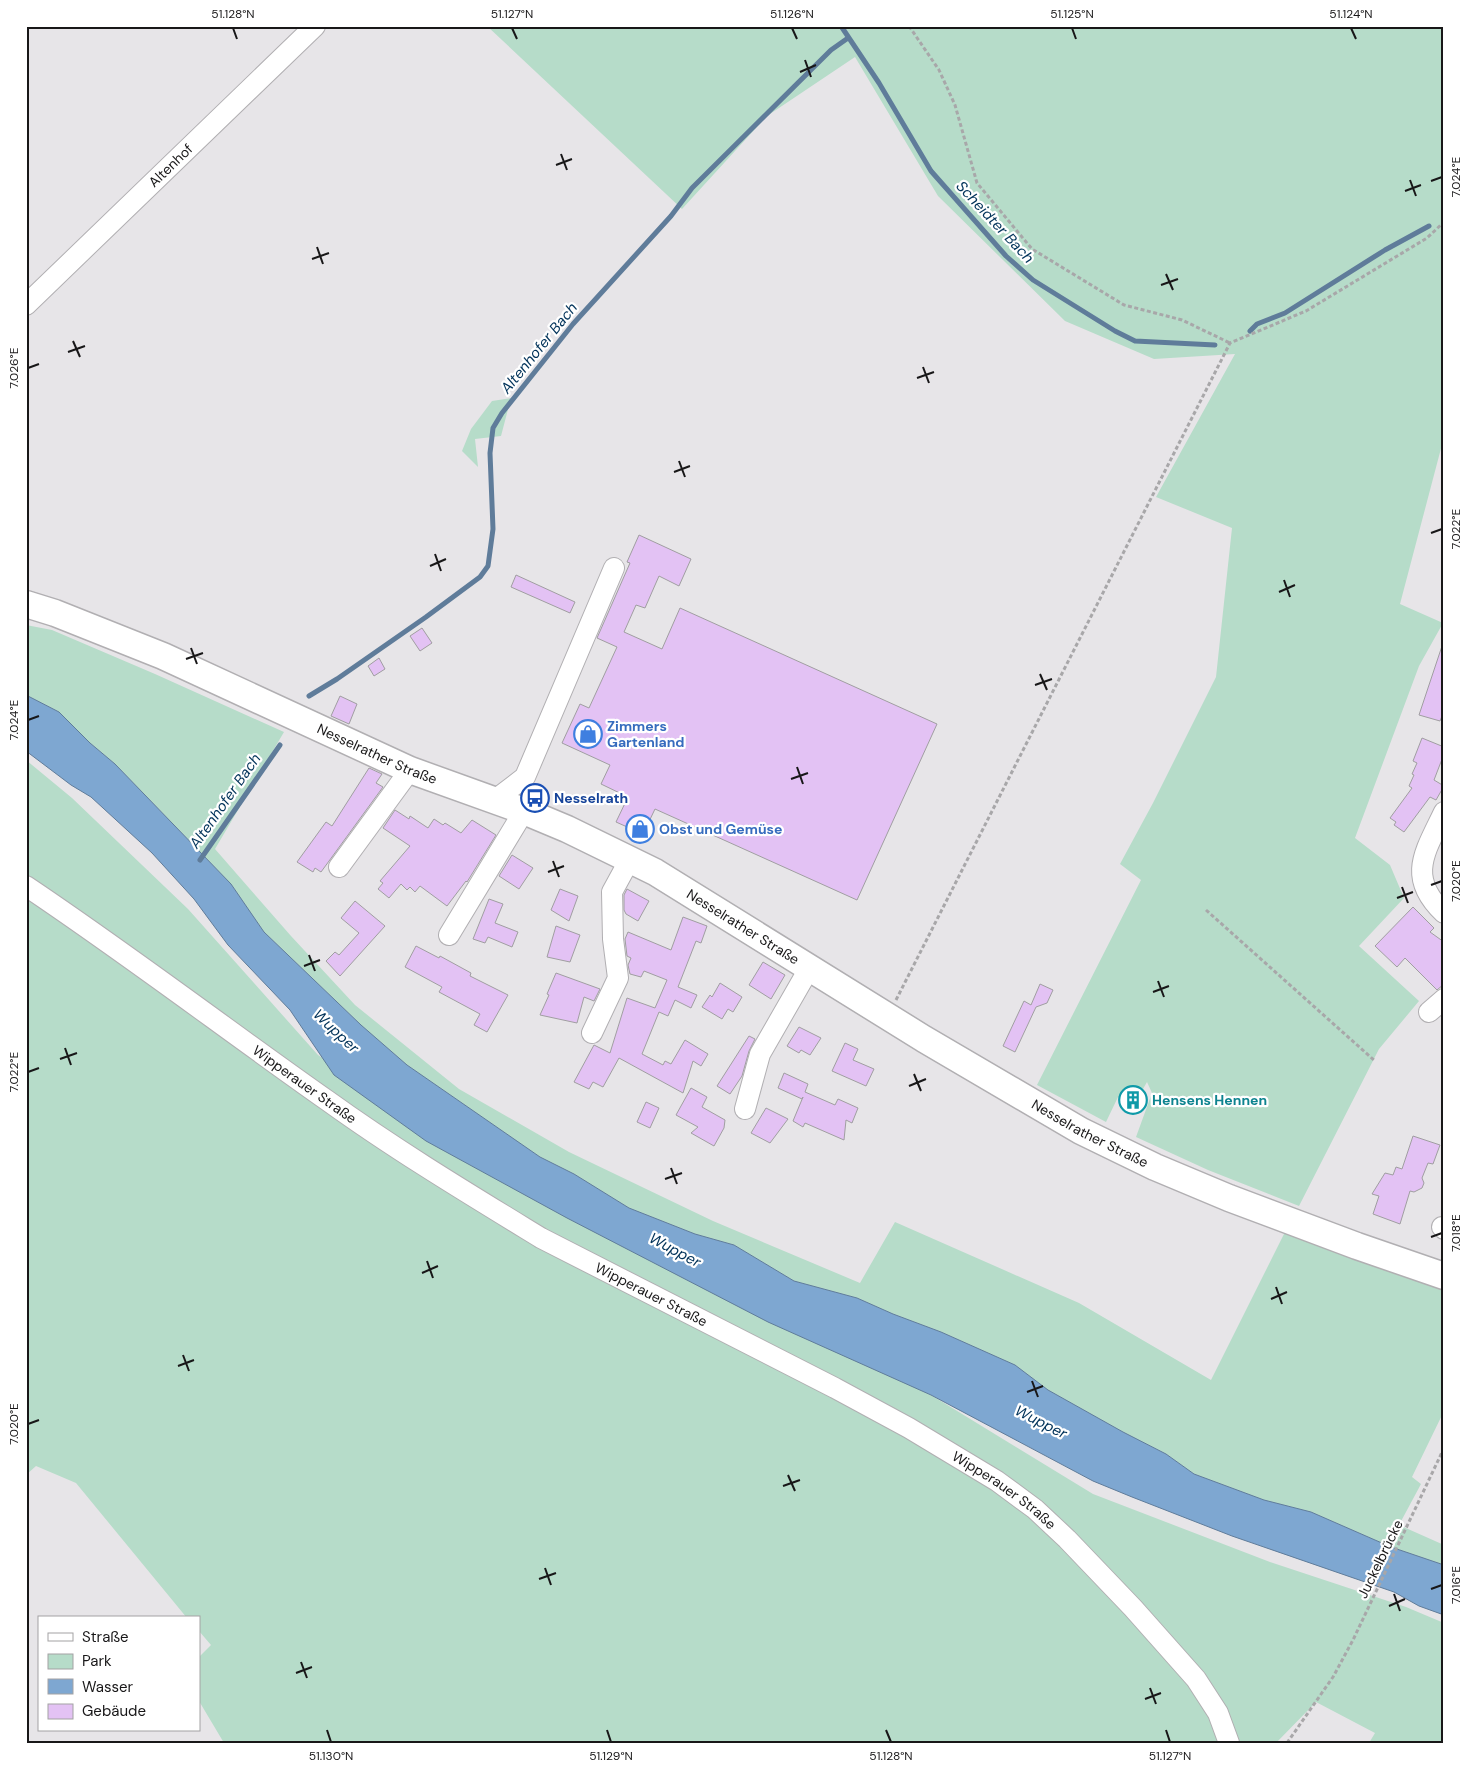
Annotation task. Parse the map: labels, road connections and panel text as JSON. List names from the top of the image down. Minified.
{"streets":{"main road":["Nesselrather Straße"],"street":["Altenhof","Wipperauer Straße"],"path":["Juckelbrücke"]},"water":["Scheidter Bach","Altenhofer Bach","Wupper"],"places":{"shop":["Zimmers Gartenland","Obst und Gemüse"],"bus stop":["Nesselrath"],"building":["Hensens Hennen"]},"legend":["Straße","Park","Wasser","Gebäude"],"coordinates":["51.128°N","51.127°N","51.126°N","51.125°N","51.124°N","7.024°E","7.026°E","7.022°E","7.020°E","7.018°E","7.016°E","51.130°N","51.129°N"]}
